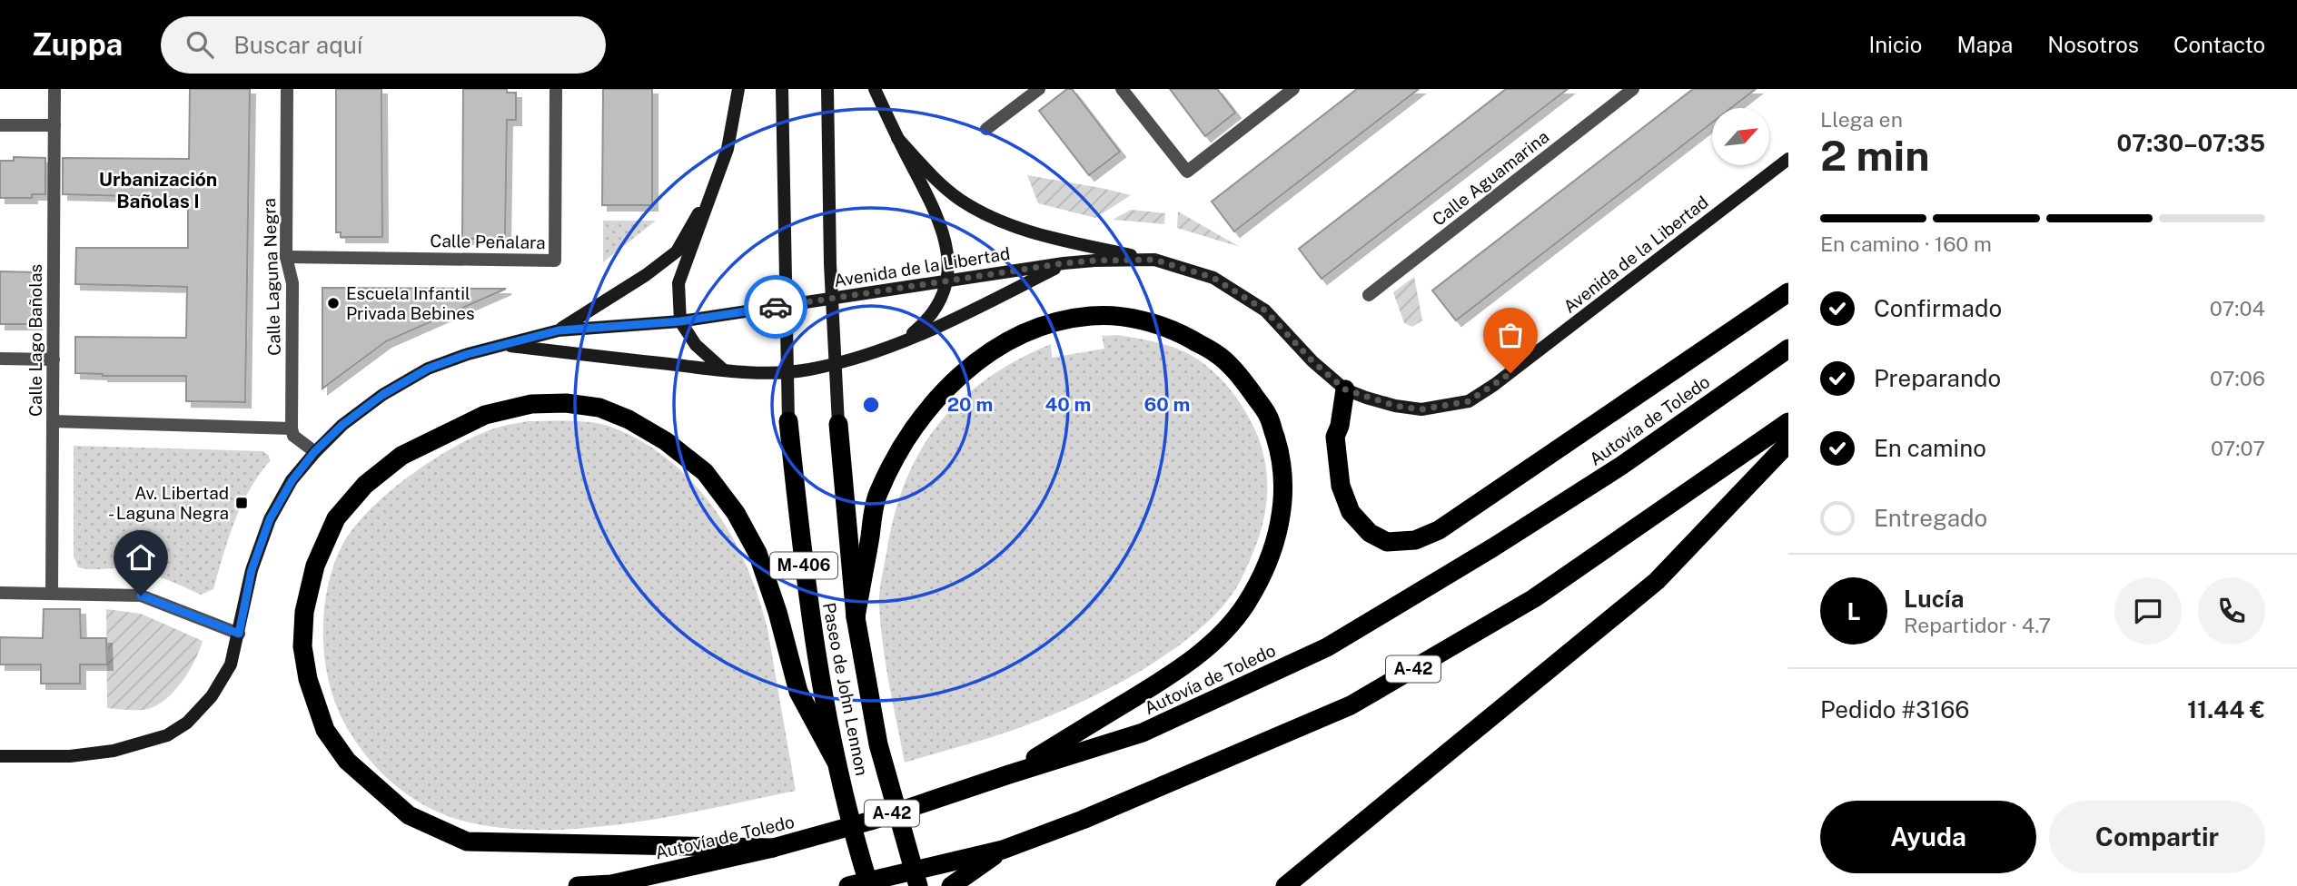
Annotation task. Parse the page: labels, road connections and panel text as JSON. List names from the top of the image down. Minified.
{"streets":{"highway":["Autovía de Toledo","M-406","A-42","Paseo de John Lennon"],"street":["Calle Aguamarina","Calle Peñalara","Avenida de la Libertad","Calle Laguna Negra","Calle Lago Bañolas"]},"crossings":[["Calle Peñalara","Calle Laguna Negra"]],"districts":["Urbanización Bañolas I"],"places":{"other":["Escuela Infantil Privada Bebines"],"transit":["Av. Libertad - Laguna Negra"]},"north":"top right","page":{"header":"Zuppa","search":"Buscar aquí","nav":["Inicio","Mapa","Nosotros","Contacto"],"heading":["2 min","Llega en","07:30–07:35"],"panel":["Lucía","Repartidor · 4.7","Pedido #3166","11.44 €"],"bar":"En camino · 160 m","list":[["Confirmado","07:04"],["Preparando","07:06"],["En camino","07:07"],"Entregado"],"round":"L","buttons":["Ayuda","Compartir"]},"rings":["20 m","40 m","60 m"]}
